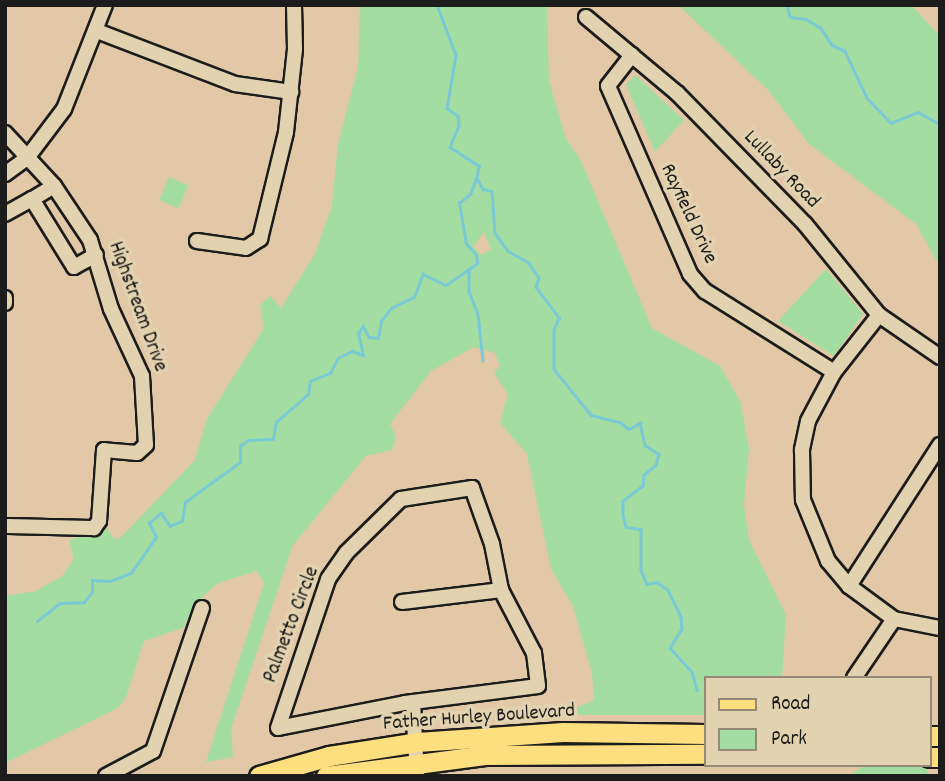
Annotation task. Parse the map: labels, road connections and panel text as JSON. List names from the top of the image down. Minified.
{"streets":{"main road":["Father Hurley Boulevard"],"street":["Lullaby Road","Rayfield Drive","Highstream Drive","Palmetto Circle"]},"crossings":[["Lullaby Road","Rayfield Drive"]],"legend":["Road","Park"]}
